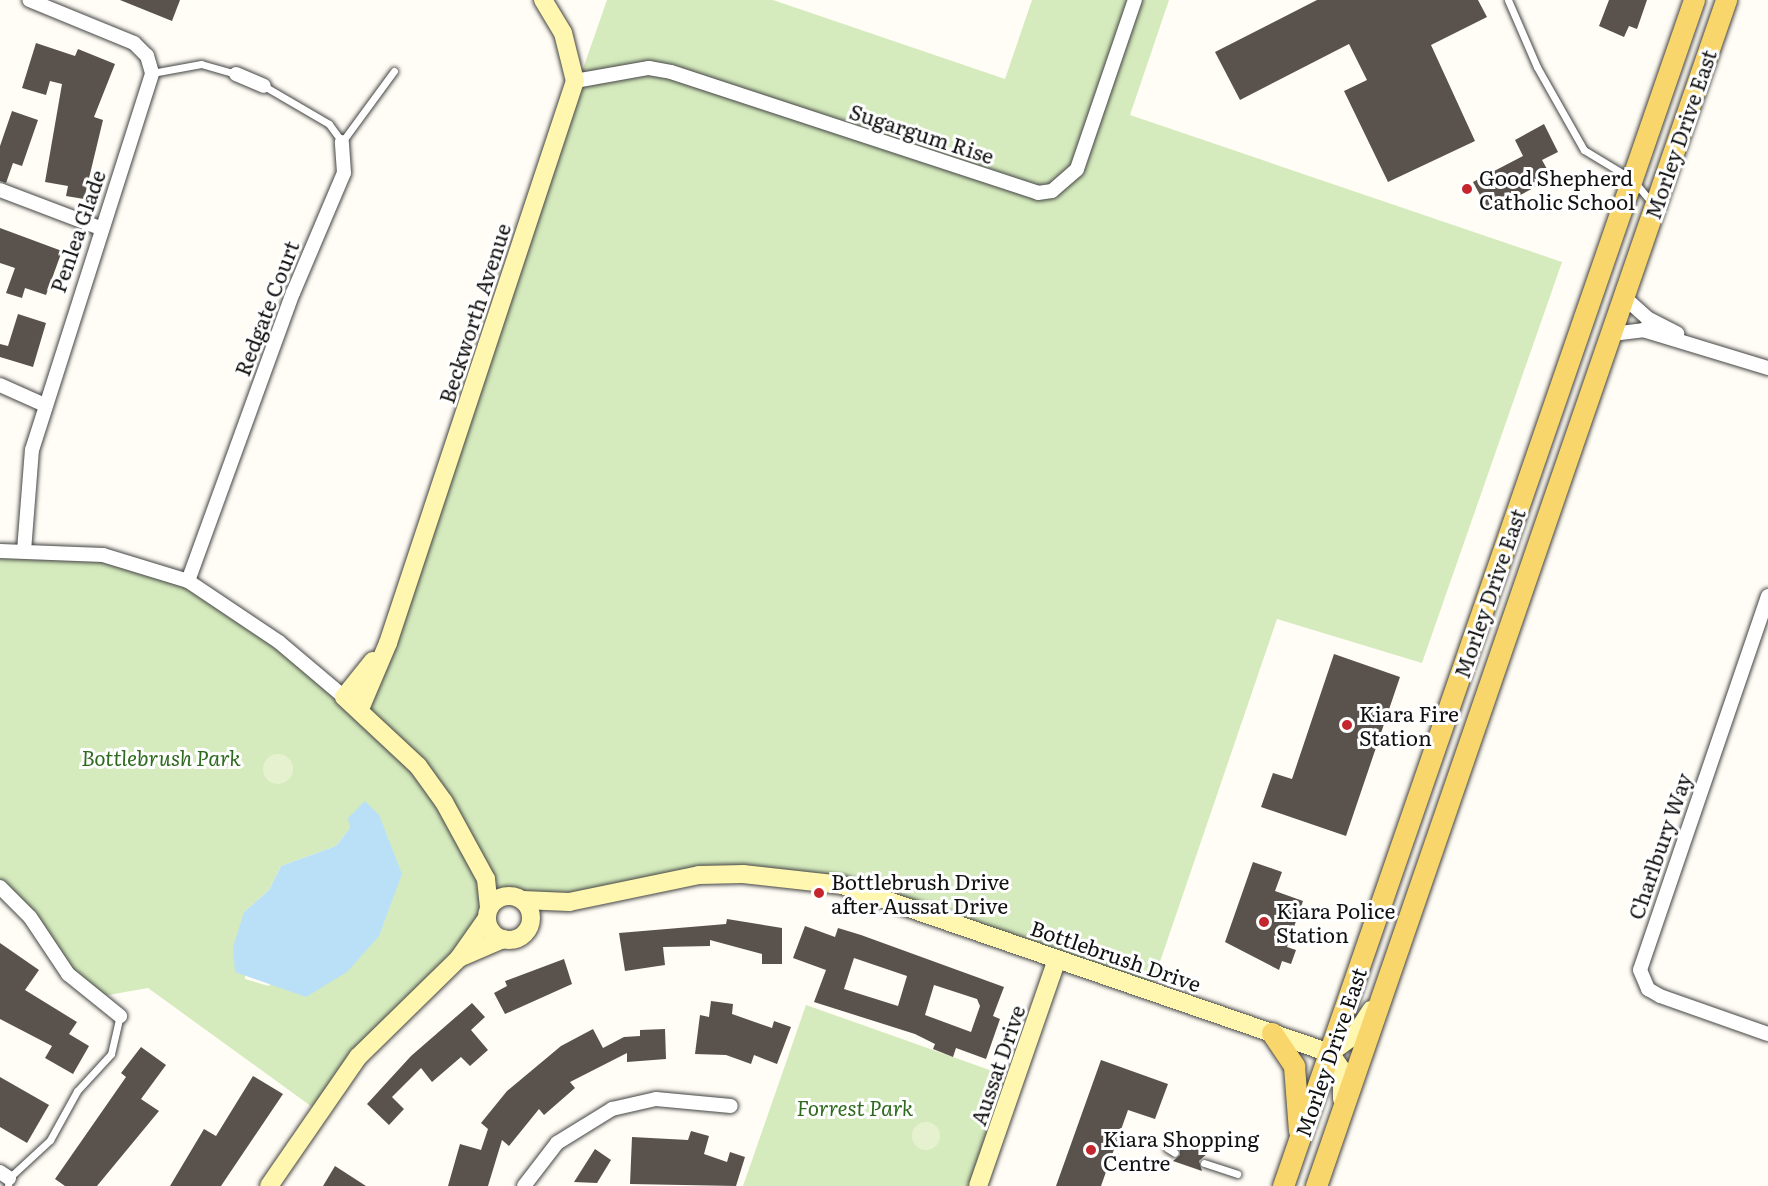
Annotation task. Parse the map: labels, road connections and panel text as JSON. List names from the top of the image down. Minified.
{"streets":{"main road":["Morley Drive East"],"street":["Sugargum Rise","Penlea Glade","Redgate Court","Beckworth Avenue","Charlbury Way","Bottlebrush Drive","Aussat Drive"]},"crossings":[["Sugargum Rise","Beckworth Avenue"],["Morley Drive East","Bottlebrush Drive"],["Bottlebrush Drive","Aussat Drive"]],"parks":["Bottlebrush Park","Forrest Park"],"places":["Good Shepherd Catholic School","Kiara Fire Station","Bottlebrush Drive after Aussat Drive","Kiara Police Station","Kiara Shopping Centre"]}
